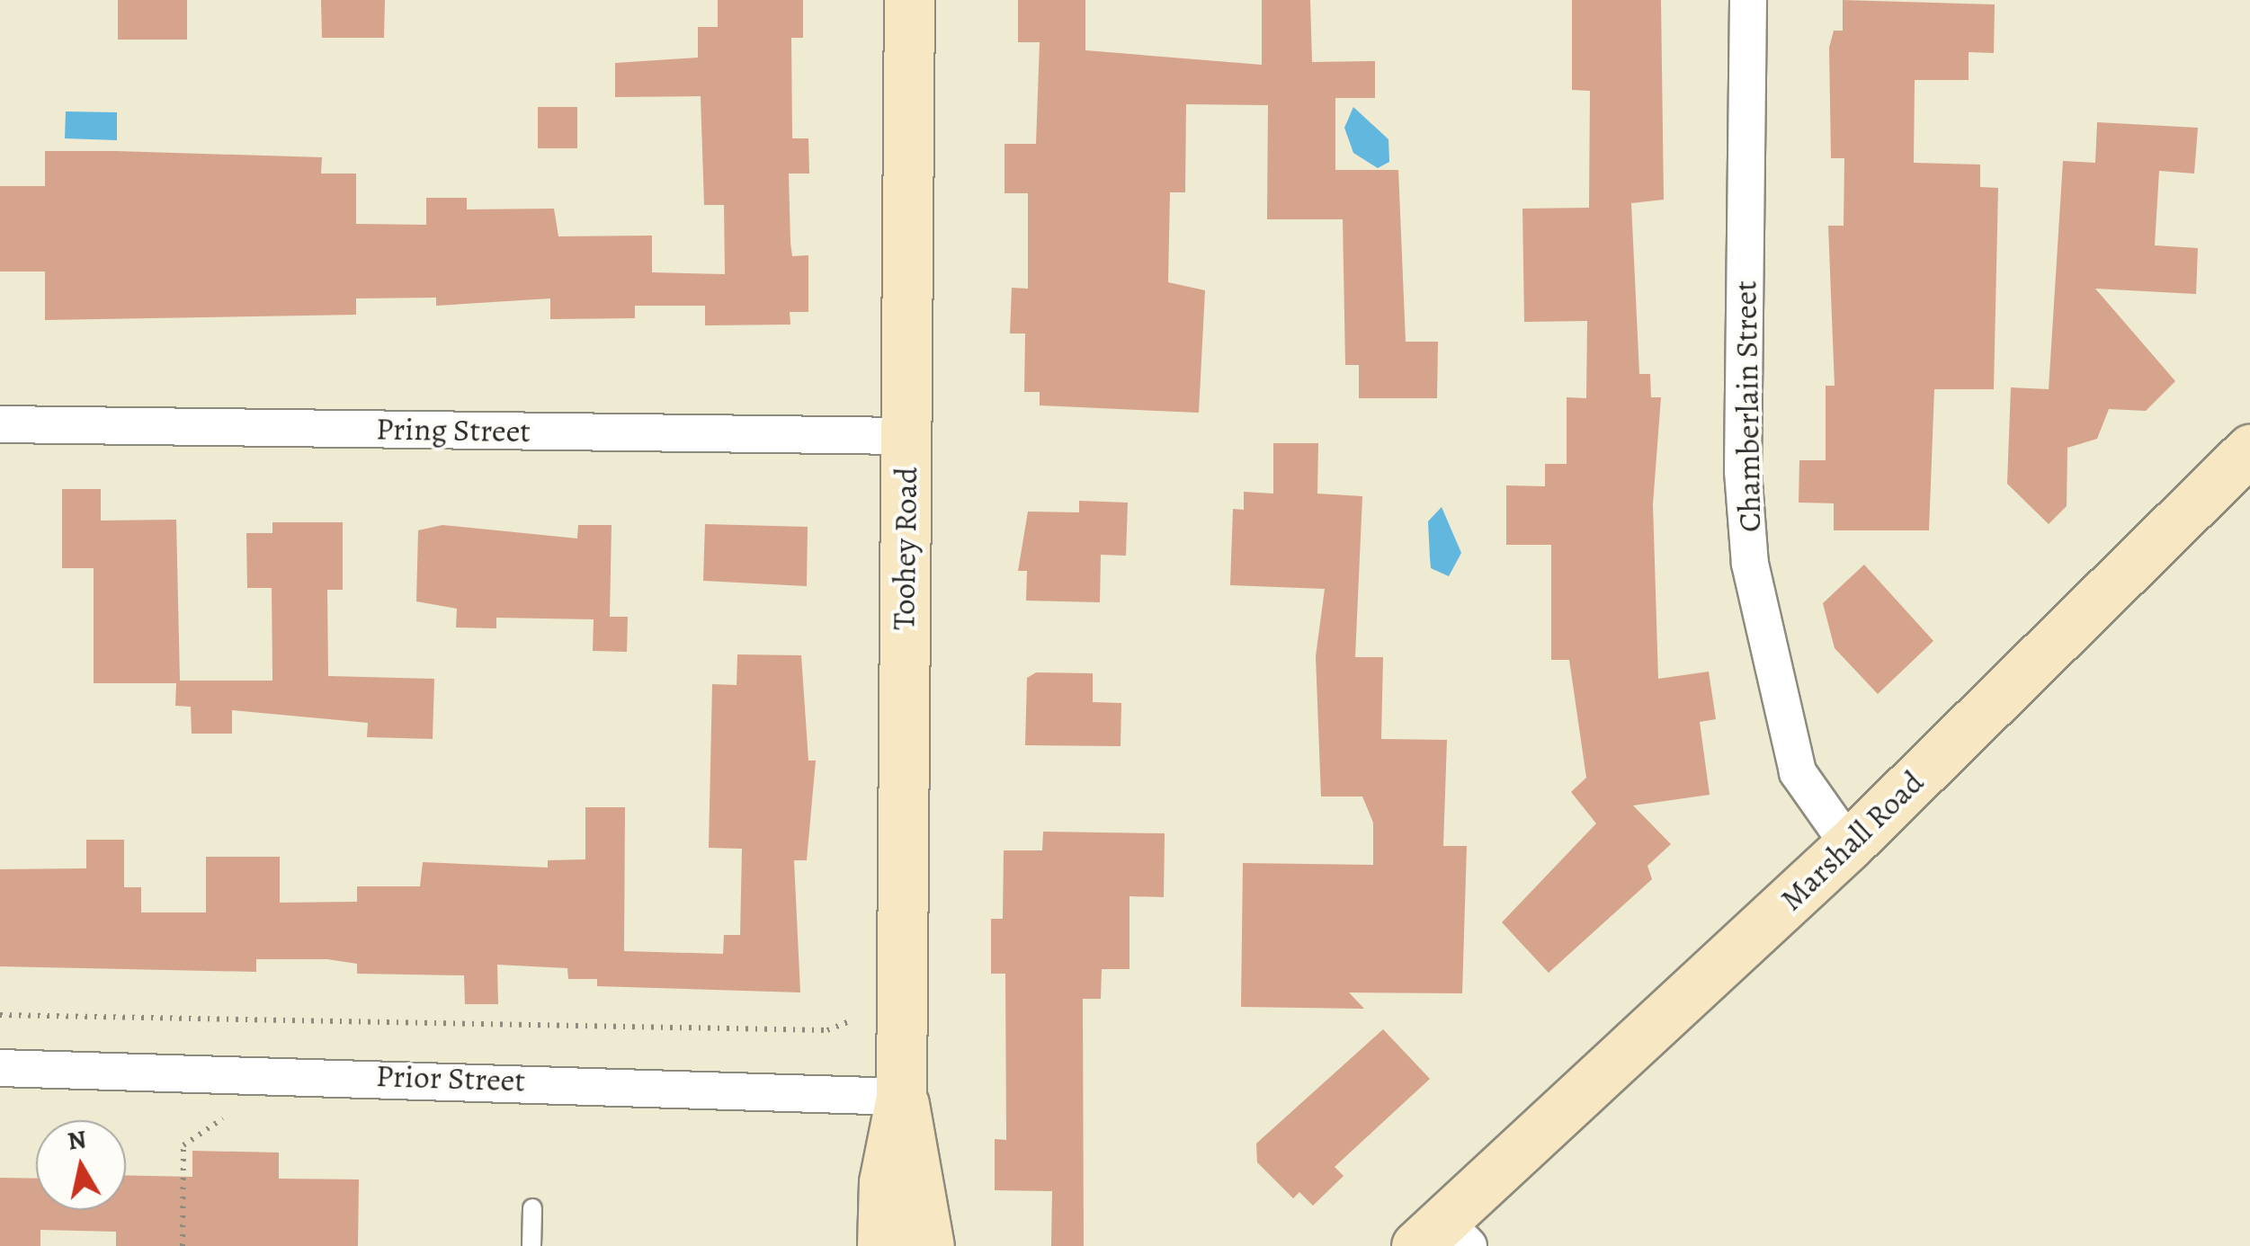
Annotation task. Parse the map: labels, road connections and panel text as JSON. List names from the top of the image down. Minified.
{"streets":{"main road":["Toohey Road","Marshall Road"],"street":["Chamberlain Street","Pring Street","Prior Street"]},"crossings":[["Chamberlain Street","Marshall Road"],["Pring Street","Toohey Road"],["Toohey Road","Prior Street"]],"north":"top"}
